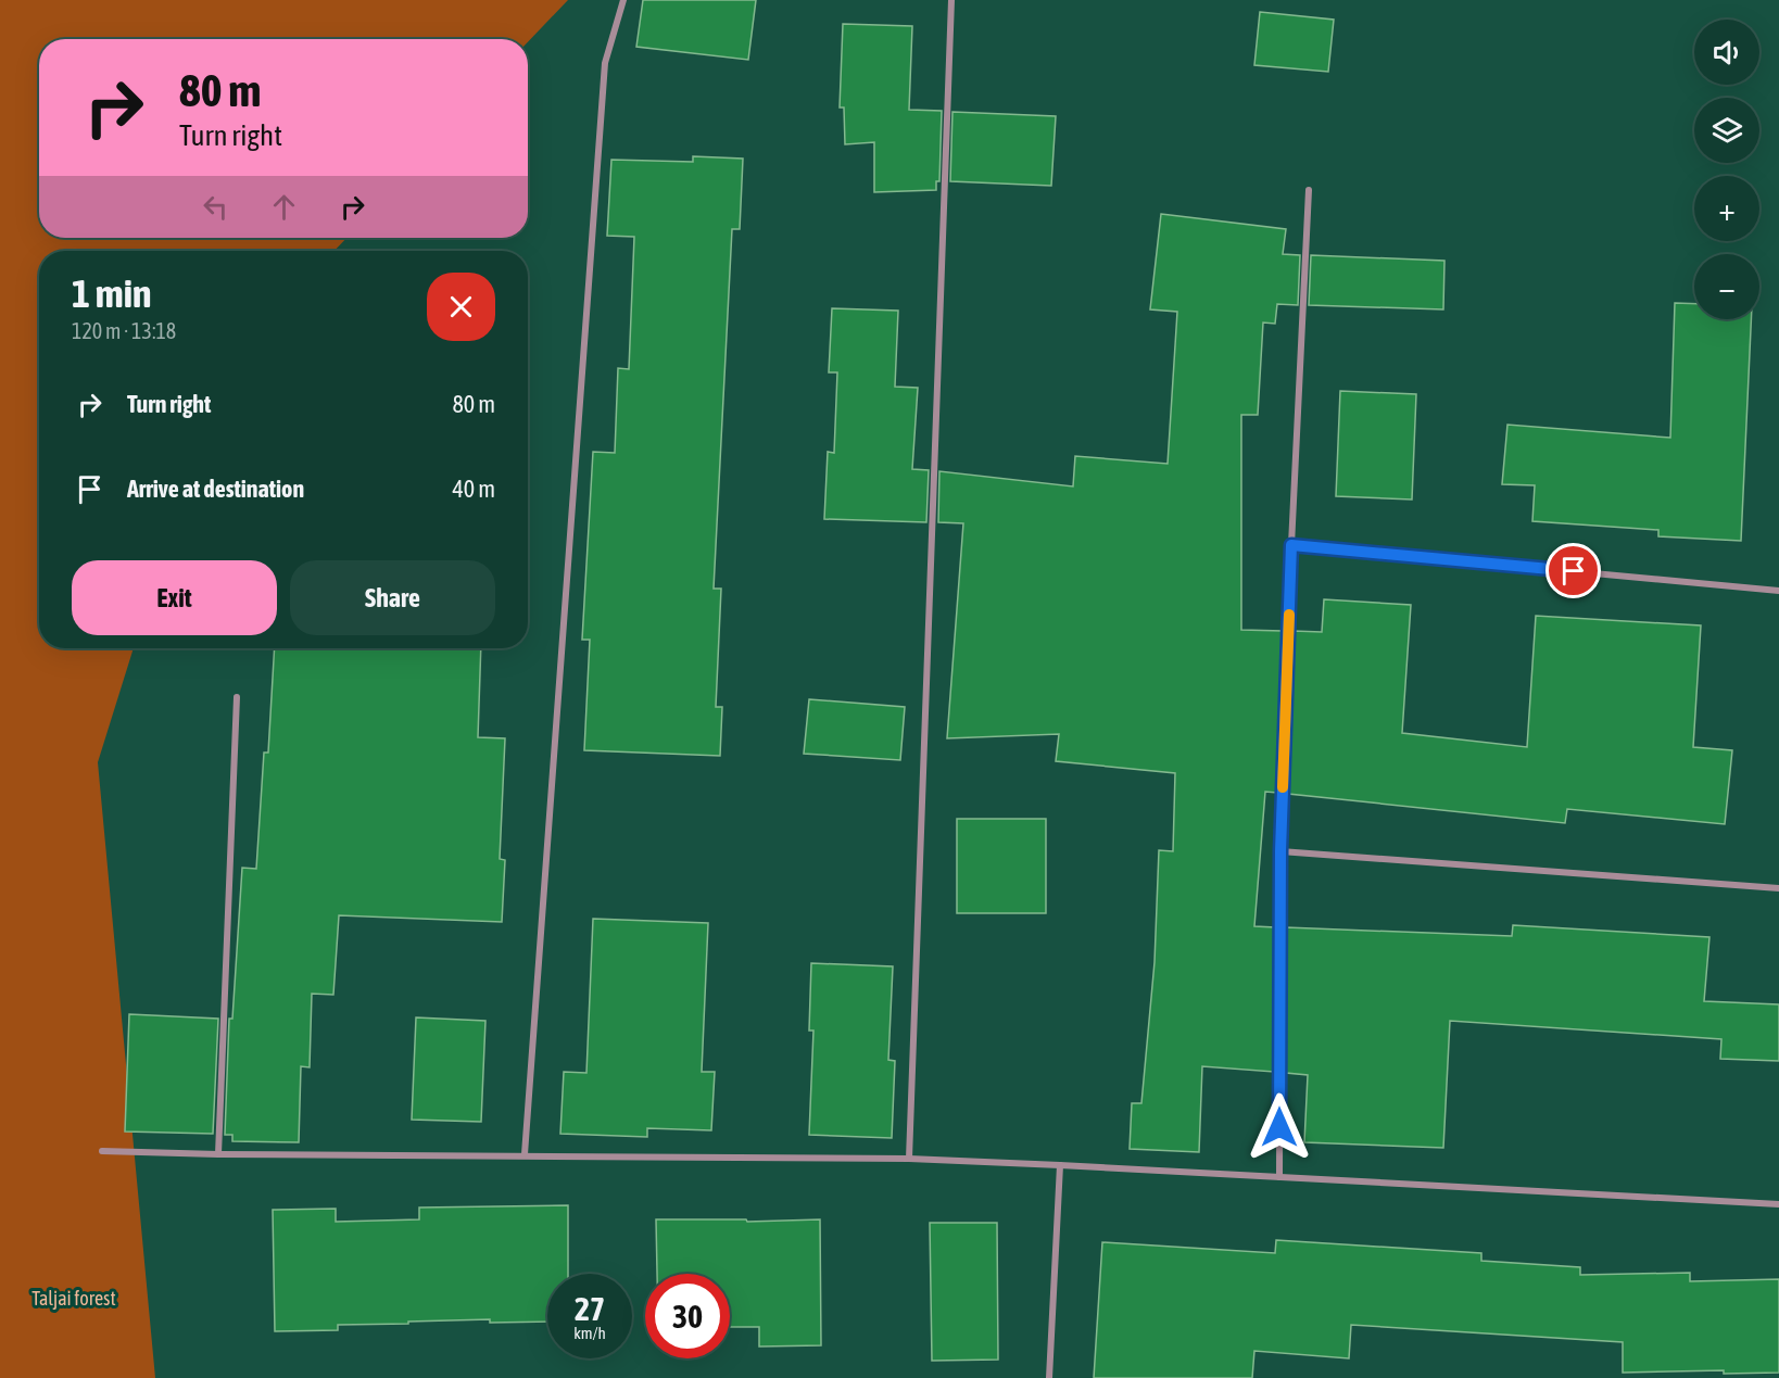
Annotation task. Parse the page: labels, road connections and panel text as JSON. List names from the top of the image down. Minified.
{"parks":["Taljai forest"],"page":{"map_buttons":["+","−"],"turn":["80 m","Turn right"],"heading":["1 min","120 m · 13:18"],"list":[{"name":"Turn right","value":"80 m"},{"name":"Arrive at destination","value":"40 m"}],"buttons":["Exit","Share"],"speed":"27 km/h","limit":"30"}}
